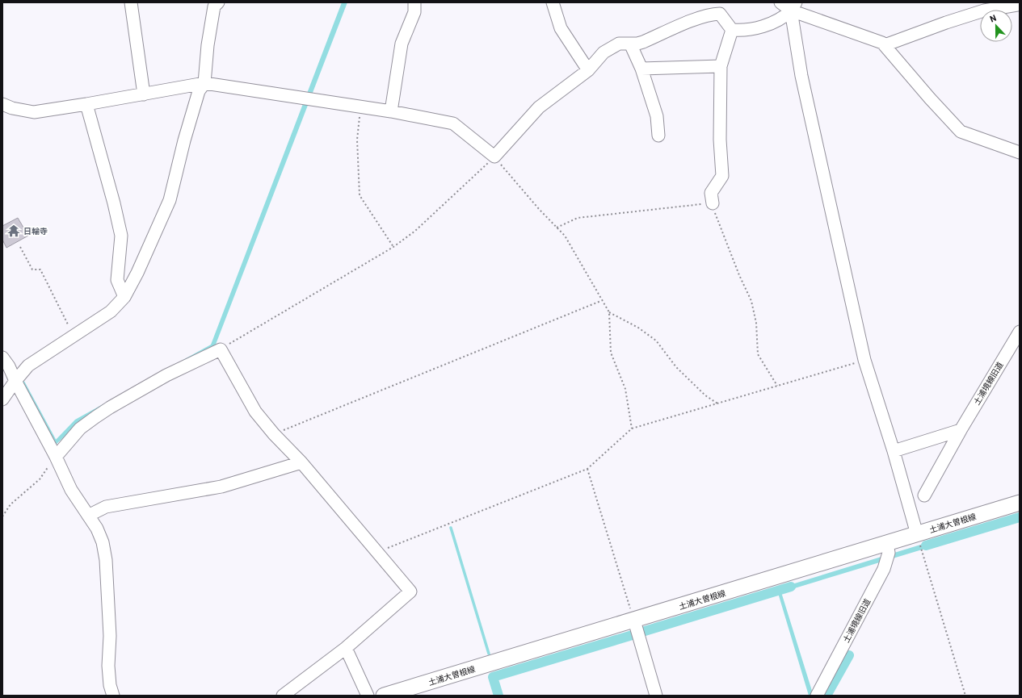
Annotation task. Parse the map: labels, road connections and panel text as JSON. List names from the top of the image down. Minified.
{"streets":{"main road":["土浦大曽根線"],"street":["土浦境線旧道"]},"crossings":[["土浦境線旧道","土浦大曽根線"]],"places":{"temple":["日輪寺"]},"north":"top"}
